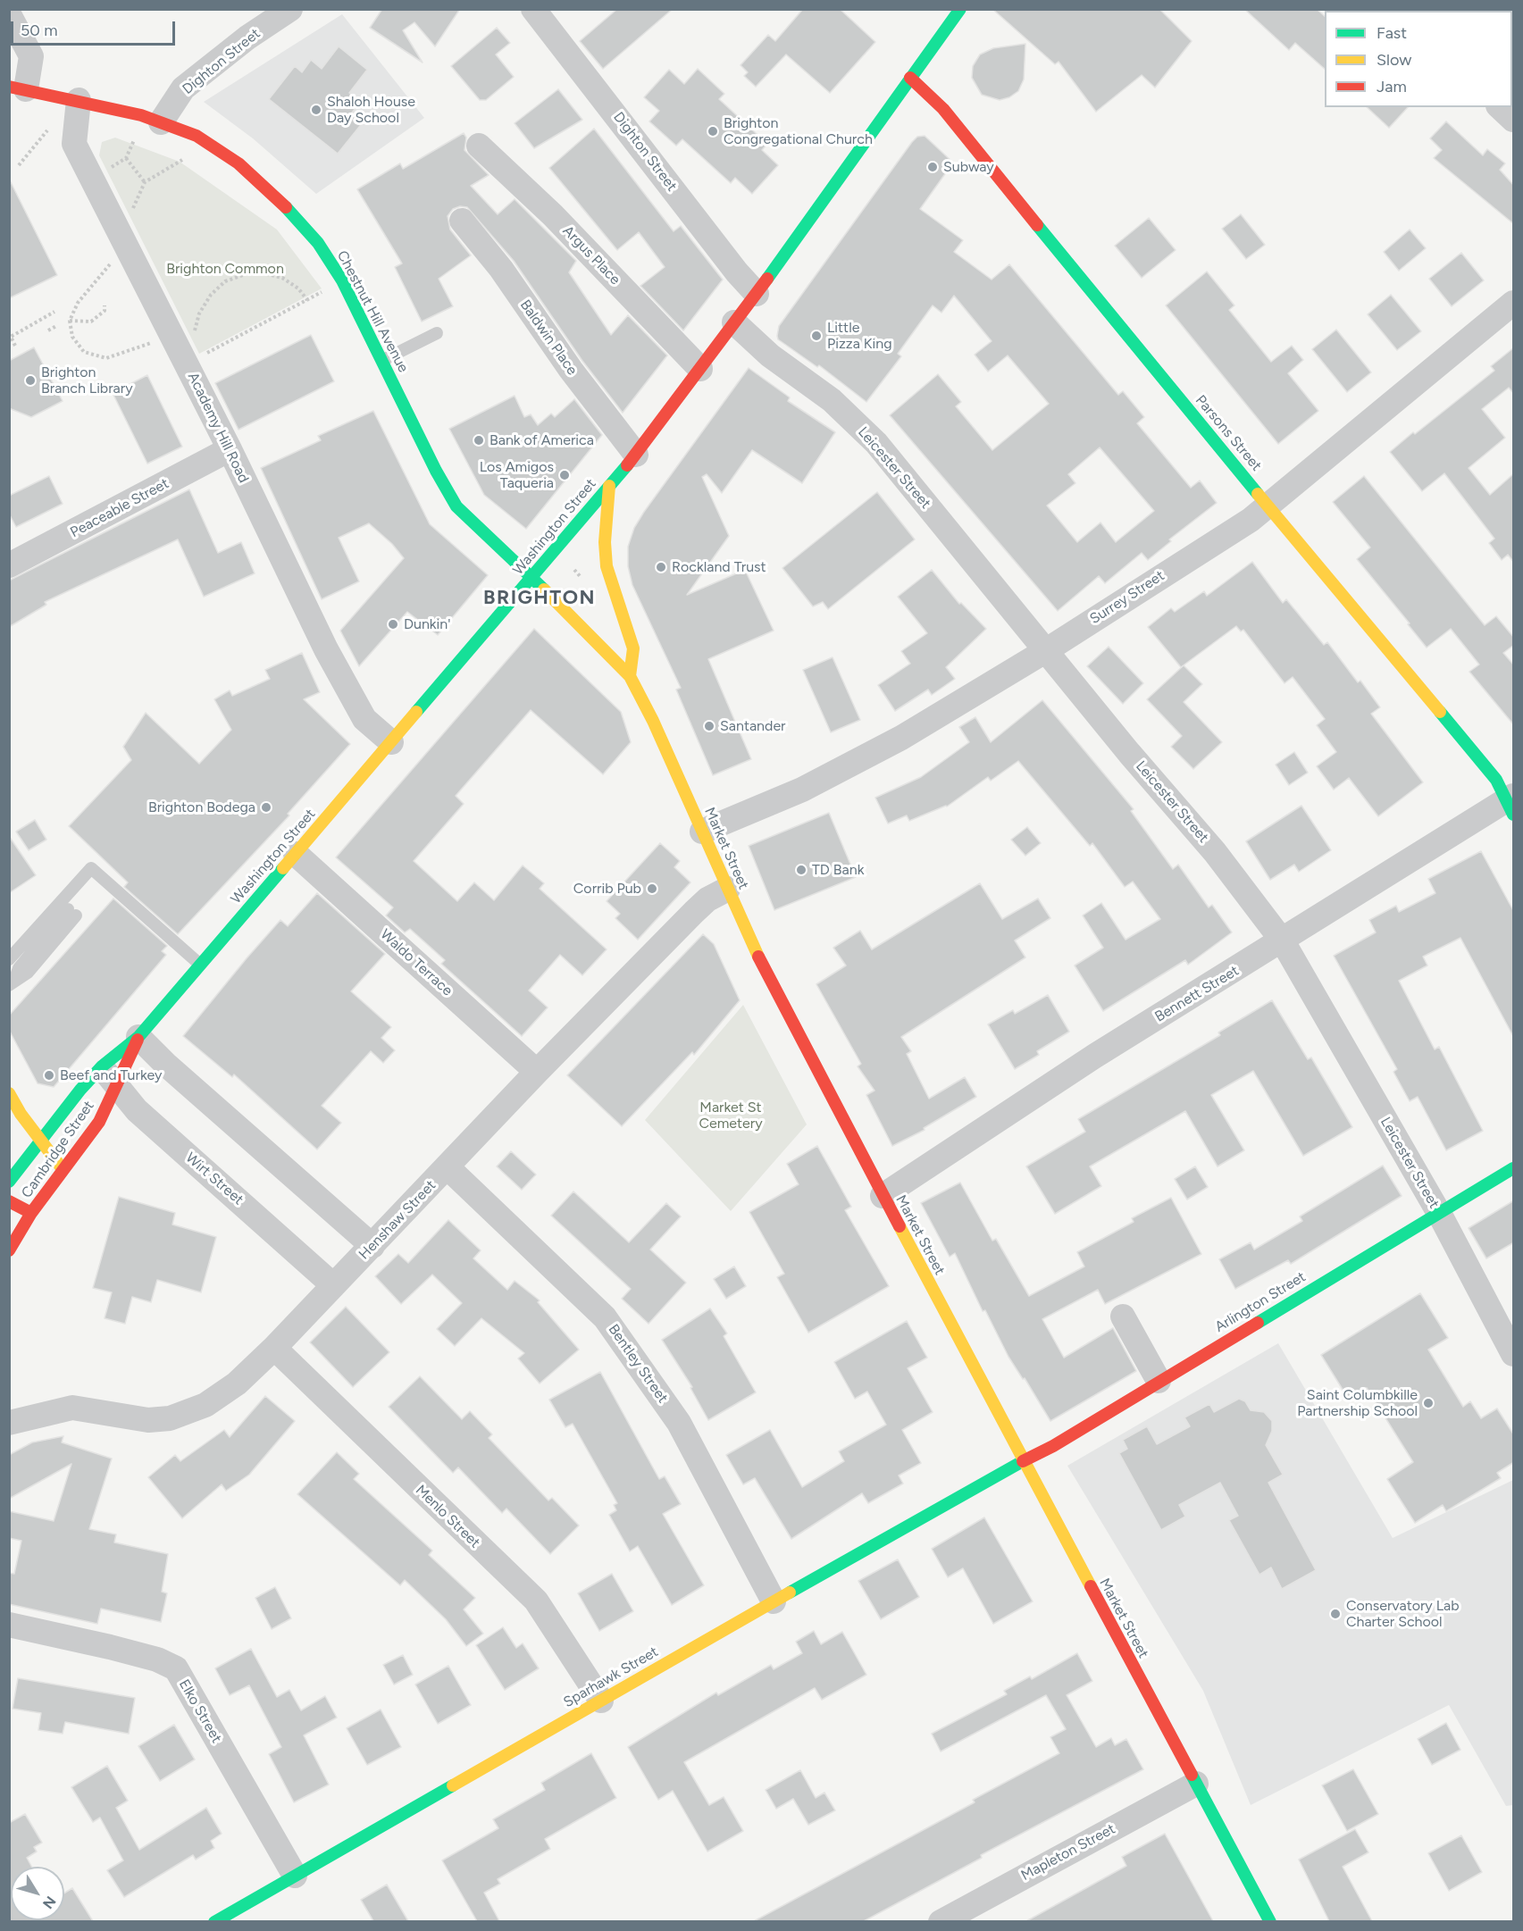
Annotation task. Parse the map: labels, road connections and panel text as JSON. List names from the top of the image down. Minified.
{"streets":{"main road":["Chestnut Hill Avenue","Parsons Street","Washington Street","Market Street","Cambridge Street","Arlington Street","Sparhawk Street"],"street":["Dighton Street","Argus Place","Baldwin Place","Academy Hill Road","Leicester Street","Peaceable Street","Surrey Street","Waldo Terrace","Bennett Street","Wirt Street","Henshaw Street","Bentley Street","Menlo Street","Elko Street","Mapleton Street"]},"crossings":[["Dighton Street","Chestnut Hill Avenue"],["Dighton Street","Washington Street"],["Argus Place","Washington Street"],["Chestnut Hill Avenue","Academy Hill Road"],["Chestnut Hill Avenue","Washington Street"],["Chestnut Hill Avenue","Market Street"],["Baldwin Place","Washington Street"],["Academy Hill Road","Peaceable Street"],["Academy Hill Road","Washington Street"],["Parsons Street","Washington Street"],["Parsons Street","Surrey Street"],["Parsons Street","Bennett Street"],["Leicester Street","Washington Street"],["Leicester Street","Surrey Street"],["Leicester Street","Bennett Street"],["Leicester Street","Arlington Street"],["Washington Street","Market Street"],["Washington Street","Waldo Terrace"],["Washington Street","Cambridge Street"],["Surrey Street","Market Street"],["Market Street","Bennett Street"],["Market Street","Henshaw Street"],["Market Street","Arlington Street"],["Market Street","Sparhawk Street"],["Market Street","Mapleton Street"],["Waldo Terrace","Henshaw Street"],["Cambridge Street","Wirt Street"],["Wirt Street","Henshaw Street"],["Henshaw Street","Bentley Street"],["Henshaw Street","Menlo Street"],["Arlington Street","Sparhawk Street"],["Bentley Street","Sparhawk Street"],["Menlo Street","Sparhawk Street"],["Sparhawk Street","Elko Street"]],"districts":["BRIGHTON"],"parks":["Brighton Common","Market St Cemetery"],"places":["Shaloh House Day School","Brighton Congregational Church","Subway","Little Pizza King","Brighton Branch Library","Bank of America","Los Amigos Taqueria","Rockland Trust","Dunkin'","Santander","Brighton Bodega","TD Bank","Corrib Pub","Beef and Turkey","Saint Columbkille Partnership School","Conservatory Lab Charter School"],"legend":["Fast","Slow","Jam"],"scale_bar":"50 m","north":"bottom right"}
